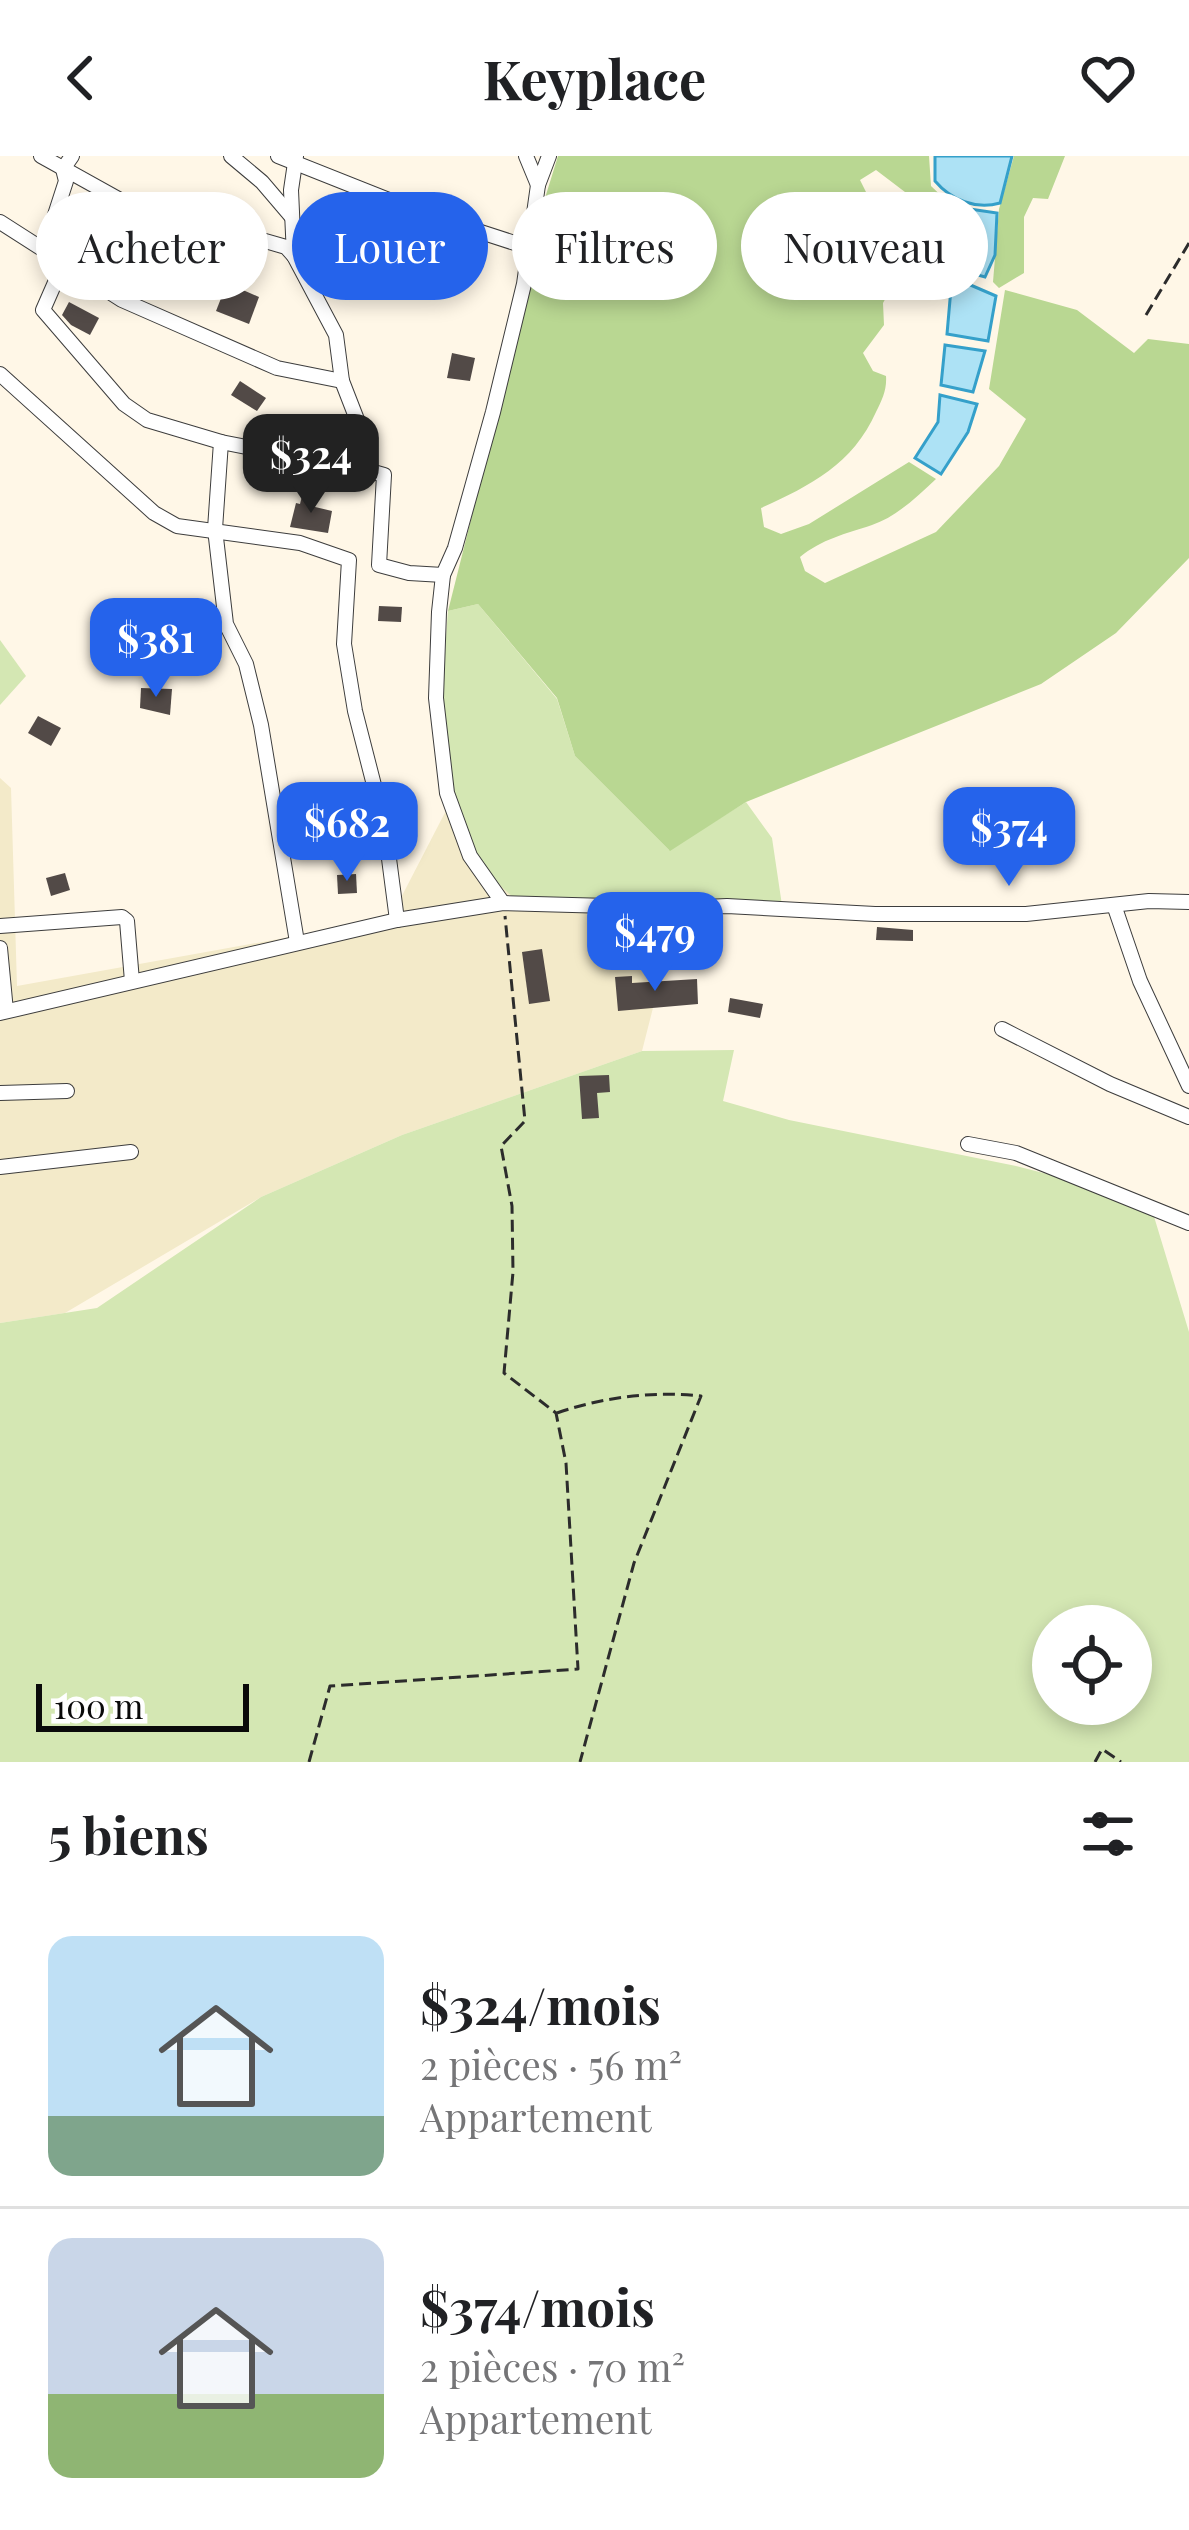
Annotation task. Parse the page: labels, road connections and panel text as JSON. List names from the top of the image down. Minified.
{"scale_bar":"100 m","page":{"header":"Keyplace","chip":["Acheter","Louer","Filtres","Nouveau"],"price":["$324","$381","$682","$374","$479"],"scale":"100 m","heading":"5 biens","list":[{"name":"$324/mois","note":"2 pièces · 56 m² · Appartement"},{"name":"$374/mois","note":"2 pièces · 70 m² · Appartement"}]}}
